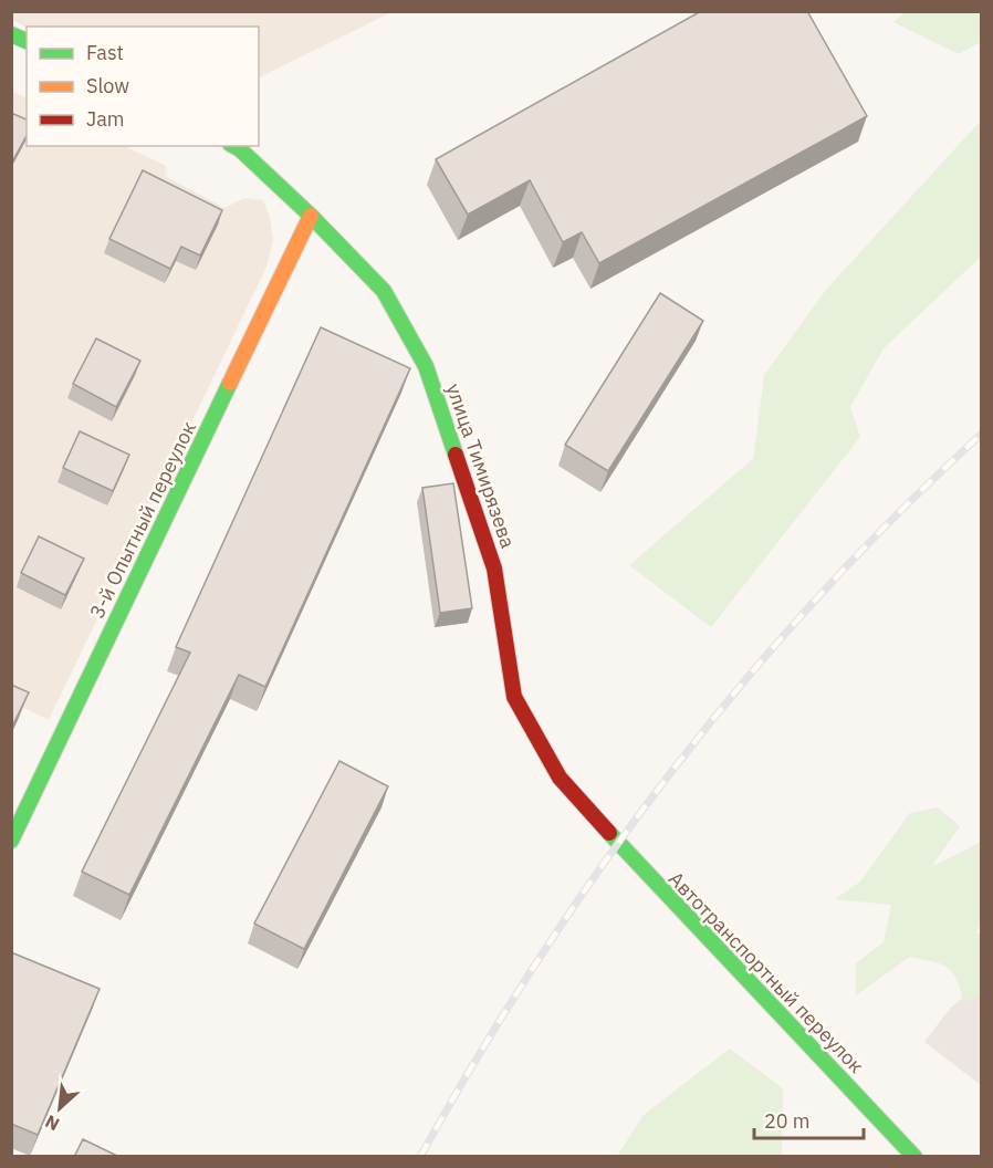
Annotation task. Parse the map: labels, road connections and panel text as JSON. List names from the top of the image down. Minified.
{"streets":{"main road":["улица Тимирязева","3-й Опытный переулок","Автотранспортный переулок"]},"crossings":[["улица Тимирязева","3-й Опытный переулок"],["улица Тимирязева","Автотранспортный переулок"]],"legend":["Fast","Slow","Jam"],"scale_bar":"20 m","north":"bottom left"}
